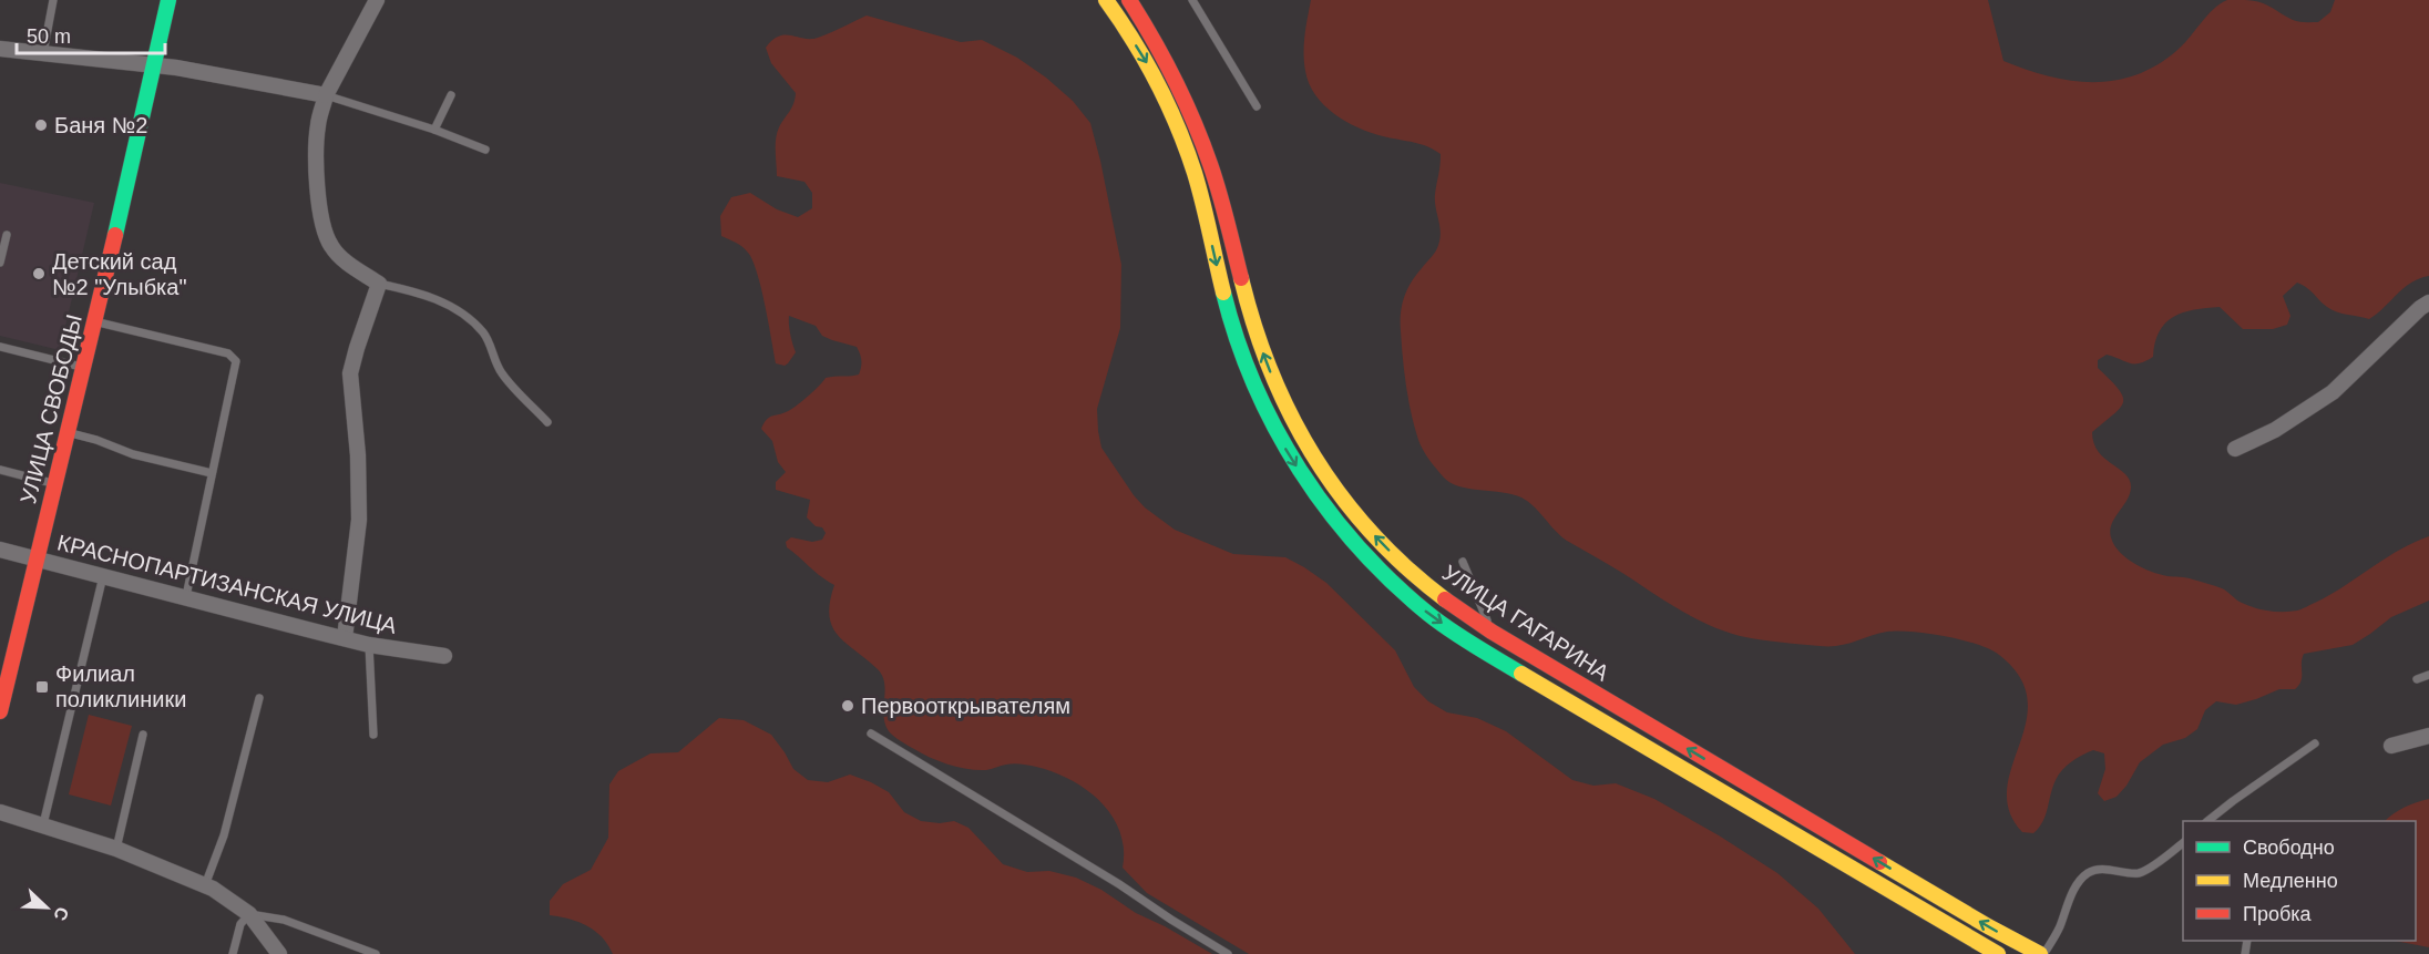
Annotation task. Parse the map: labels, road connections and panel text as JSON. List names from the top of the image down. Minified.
{"streets":{"main road":["УЛИЦА СВОБОДЫ","УЛИЦА ГАГАРИНА"],"street":["КРАСНОПАРТИЗАНСКАЯ УЛИЦА"]},"crossings":[["УЛИЦА СВОБОДЫ","КРАСНОПАРТИЗАНСКАЯ УЛИЦА"]],"places":{"other":["Баня №2","Детский сад №2 \"Улыбка\"","Первооткрывателям"],"transit":["Филиал поликлиники"]},"legend":["Свободно","Медленно","Пробка"],"scale_bar":"50 m","north":"bottom right"}
